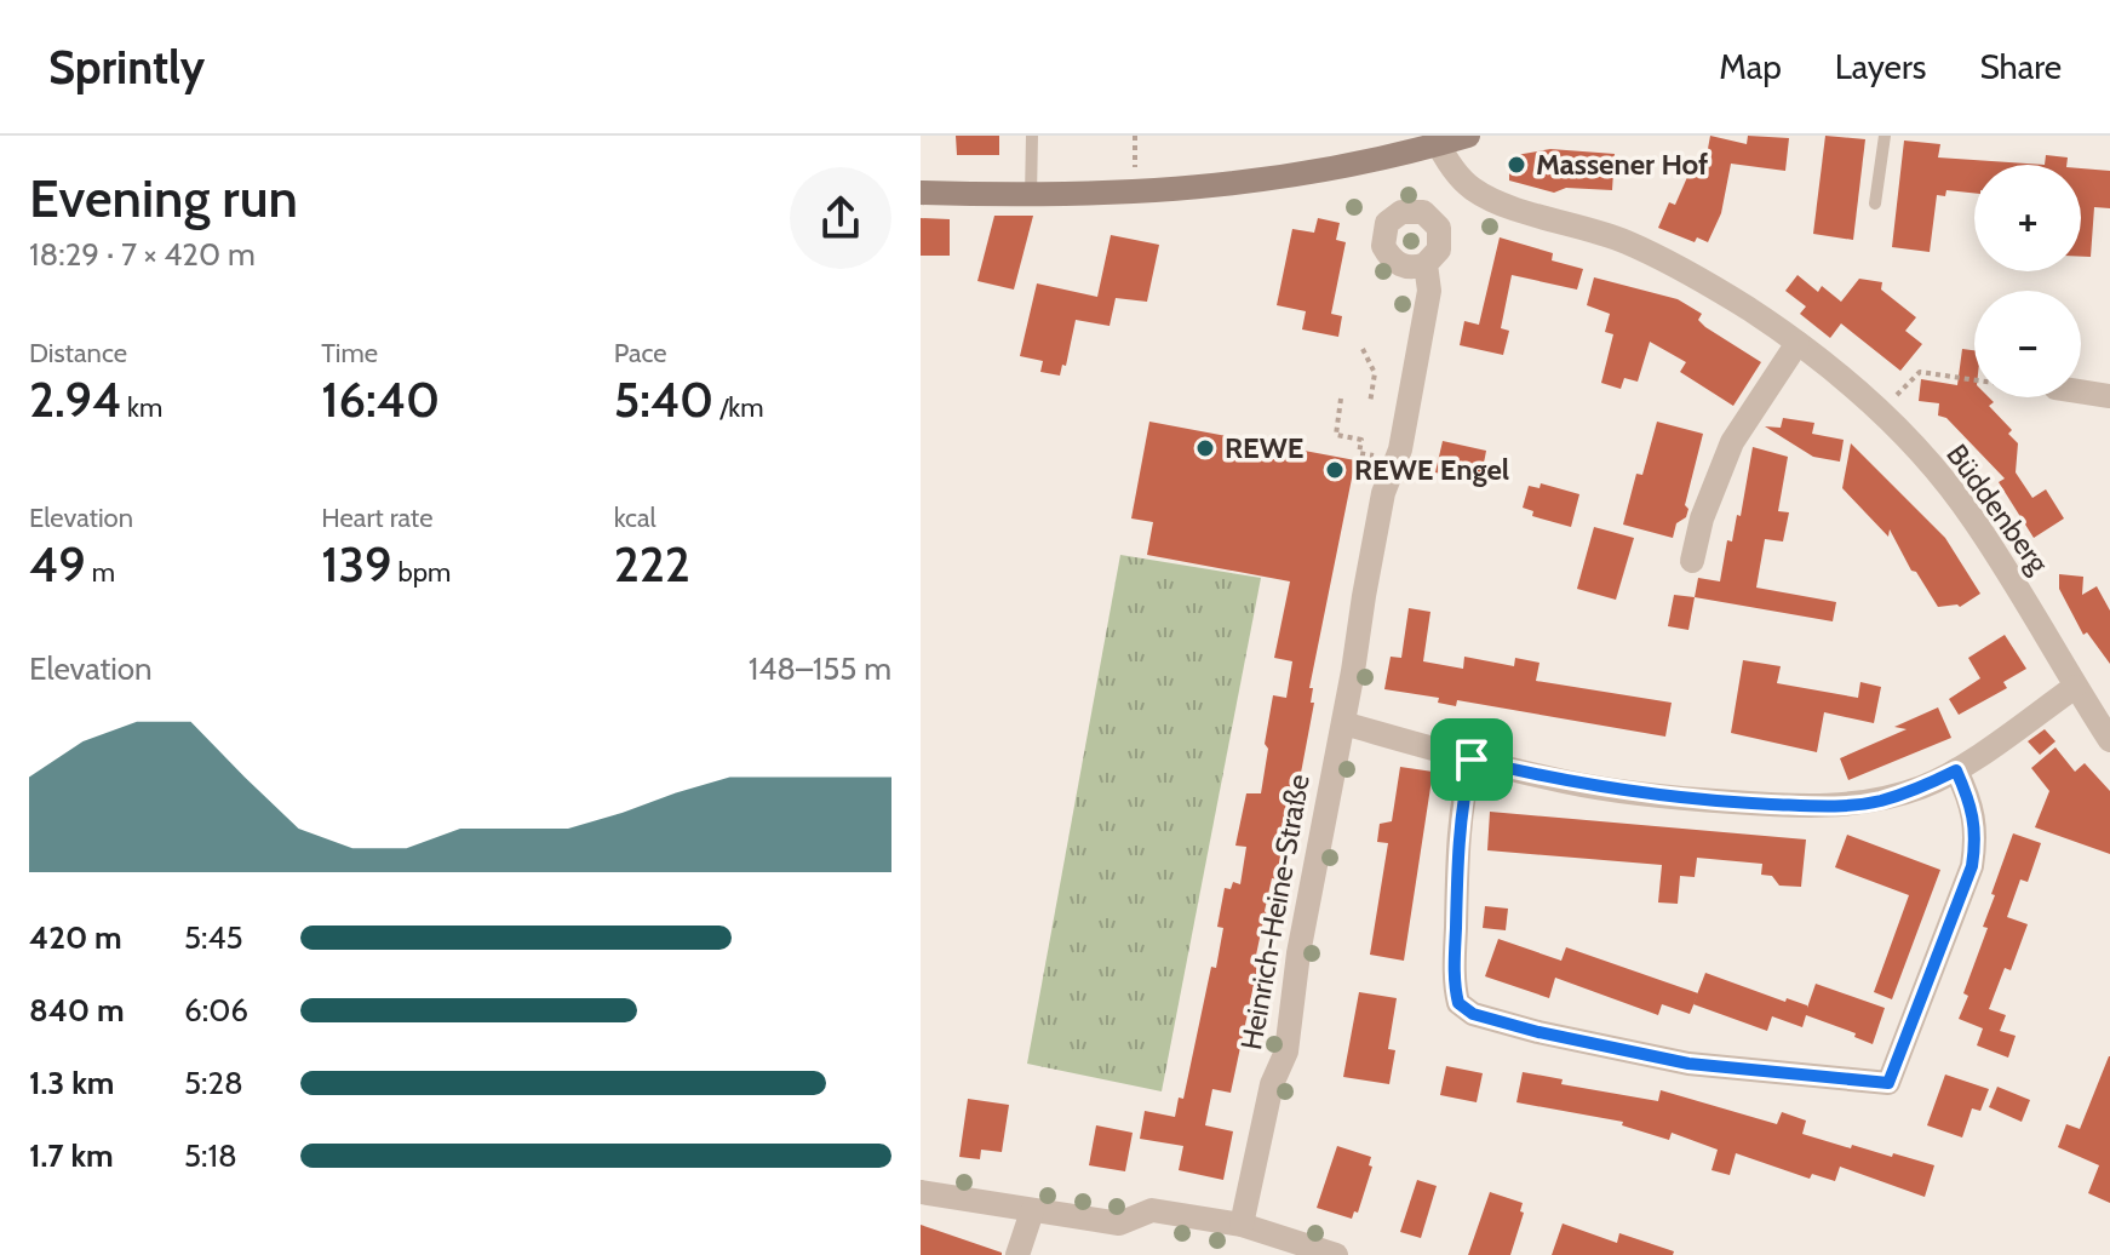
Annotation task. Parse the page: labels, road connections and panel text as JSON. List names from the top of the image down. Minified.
{"streets":{"street":["Büddenberg","Heinrich-Heine-Straße"]},"places":["Massener Hof","REWE","REWE Engel"],"page":{"header":"Sprintly","nav":["Map","Layers","Share"],"heading":["Evening run","18:29 · 7 × 420 m"],"map_buttons":["+","−"],"stats":[["Distance","2.94 km"],["Time","16:40"],["Pace","5:40 /km"],["Elevation","49 m"],["Heart rate","139 bpm"],["kcal","222"]],"chart":["Elevation","148–155 m"],"list":[{"name":"420 m","note":"5:45"},{"name":"840 m","note":"6:06"},{"name":"1.3 km","note":"5:28"},{"name":"1.7 km","note":"5:18"}]}}
